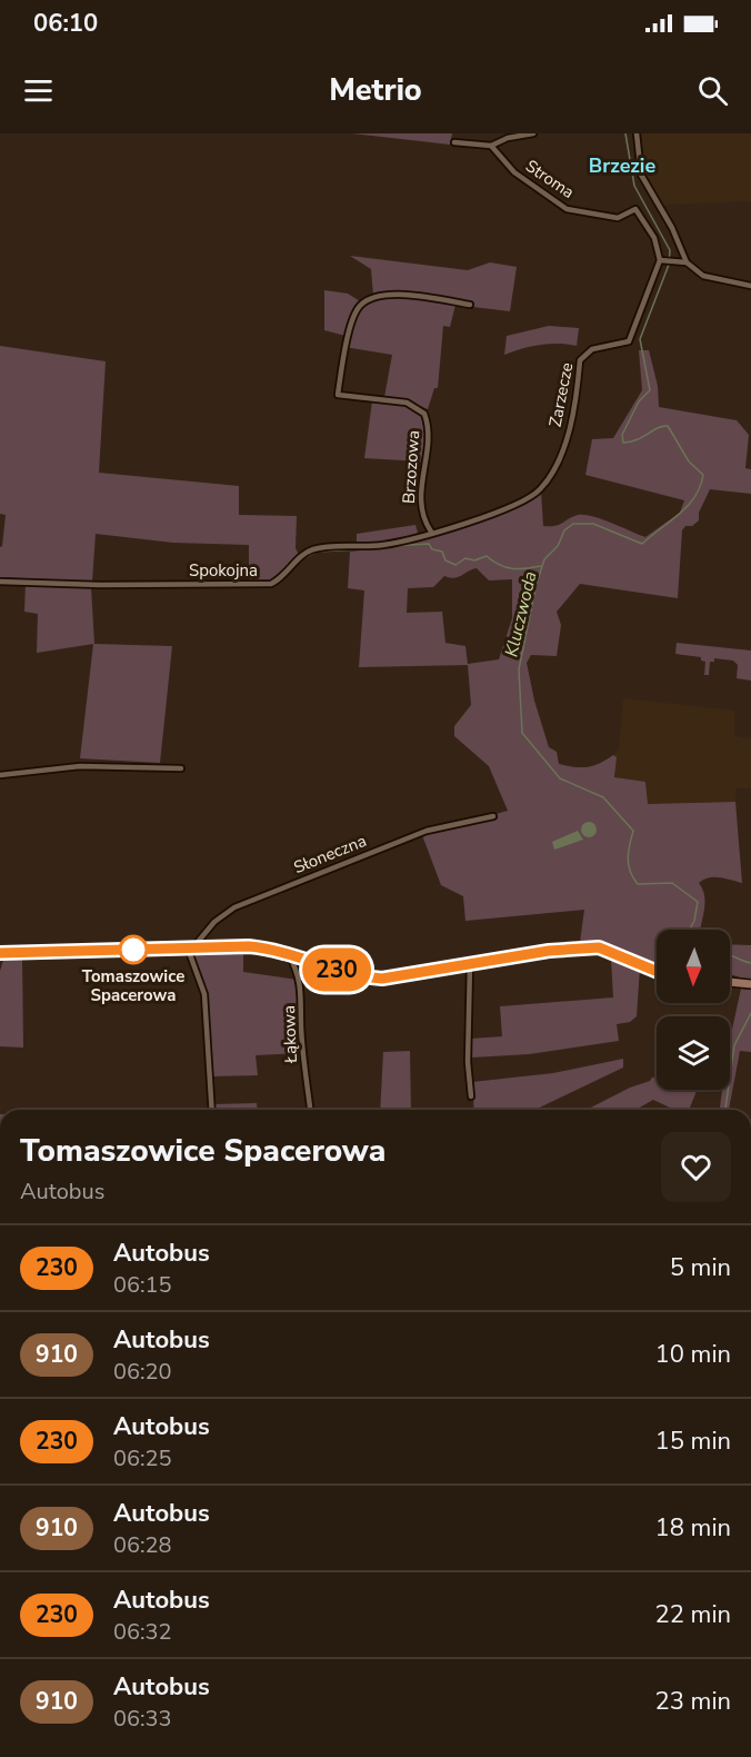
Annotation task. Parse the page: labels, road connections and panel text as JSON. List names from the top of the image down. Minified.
{"streets":{"street":["Stroma","Zarzecze","Brzozowa","Spokojna","Słoneczna","Łąkowa"]},"crossings":[["Stroma","Zarzecze"],["Zarzecze","Brzozowa"],["Zarzecze","Spokojna"],["Brzozowa","Spokojna"]],"districts":["Brzezie"],"water":["Kluczwoda"],"places":["Tomaszowice Spacerowa"],"lines":["bus line 230"],"north":"bottom","page":{"status":"06:10","header":"Metrio","on_map":"230","heading":["Tomaszowice Spacerowa","Autobus"],"list":[{"mark":"230","name":"Autobus","note":"06:15","value":"5 min"},{"mark":"910","name":"Autobus","note":"06:20","value":"10 min"},{"mark":"230","name":"Autobus","note":"06:25","value":"15 min"},{"mark":"910","name":"Autobus","note":"06:28","value":"18 min"},{"mark":"230","name":"Autobus","note":"06:32","value":"22 min"},{"mark":"910","name":"Autobus","note":"06:33","value":"23 min"}]}}
